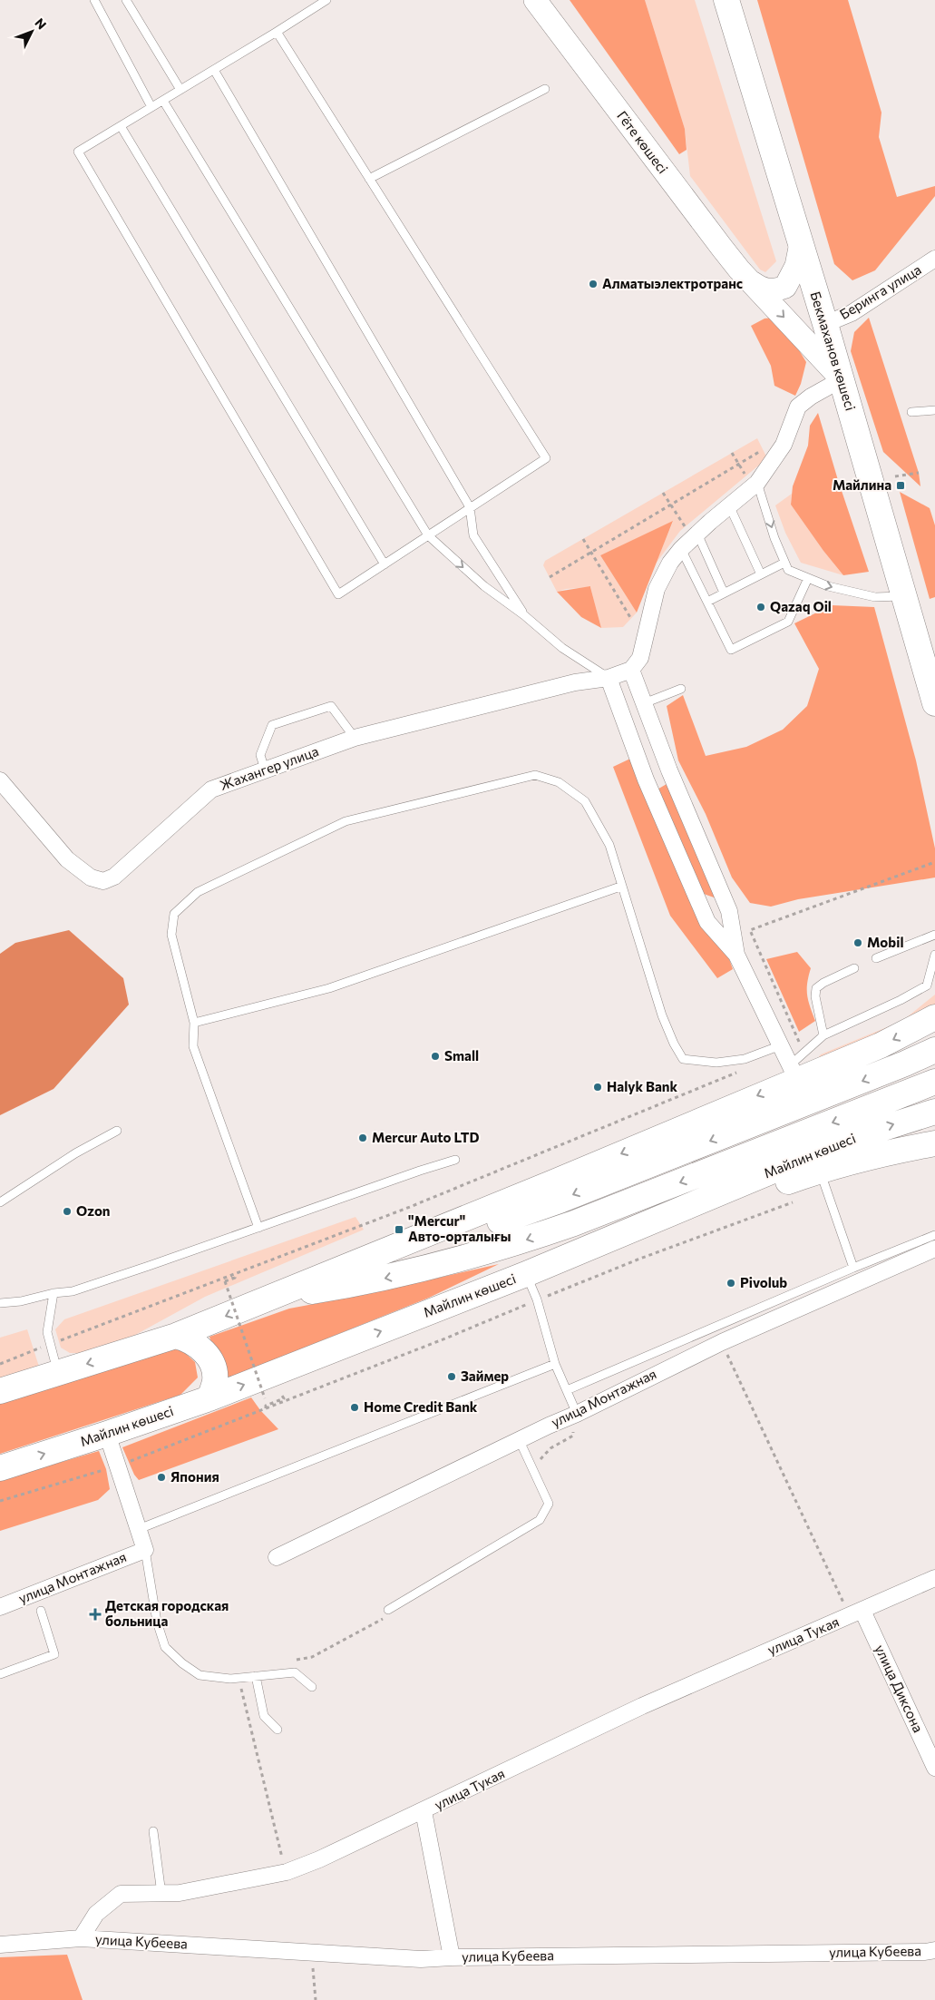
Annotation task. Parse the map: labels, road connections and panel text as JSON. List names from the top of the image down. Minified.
{"streets":{"main road":["Гёте көшесі","Бекмаханов көшесі","Майлин көшесі"],"street":["Беринга улица","Жахангер улица","улица Монтажная","улица Тукая","улица Диксона","улица Кубеева"]},"crossings":[["Гёте көшесі","Бекмаханов көшесі"],["Беринга улица","Бекмаханов көшесі"],["улица Тукая","улица Диксона"],["улица Тукая","улица Кубеева"]],"places":{"other":["Алматыэлектротранс","Qazaq Oil","Mobil","Small","Halyk Bank","Mercur Auto LTD","Ozon","Pivolub","Займер","Home Credit Bank","Япония"],"transit":["Майлина","\"Mercur\" Авто-орталығы"],"health":["Детская городская больница"]},"north":"top right"}
